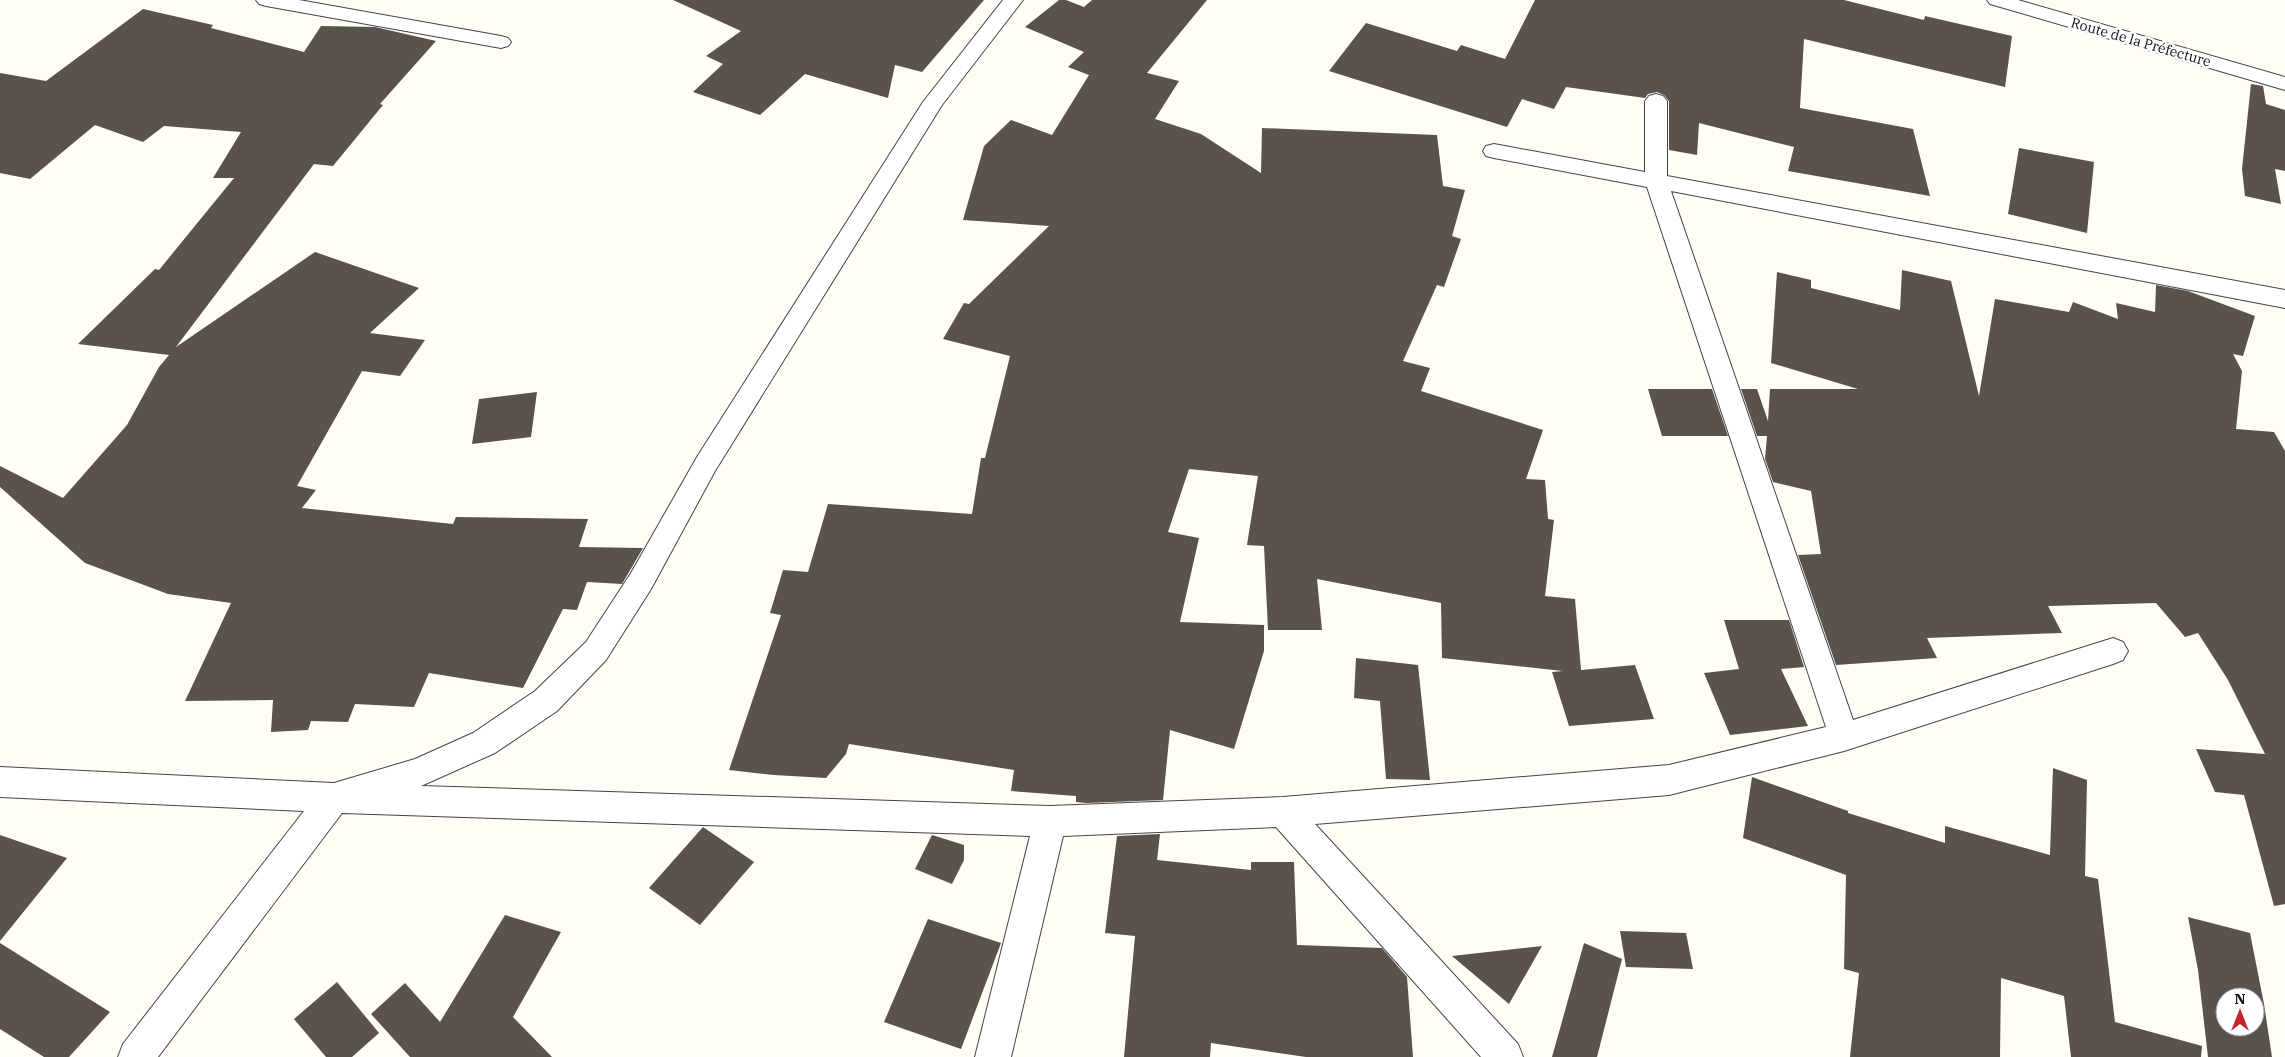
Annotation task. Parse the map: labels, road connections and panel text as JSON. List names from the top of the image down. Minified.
{"streets":{"street":["Route de la Préfecture"]},"north":"top"}
